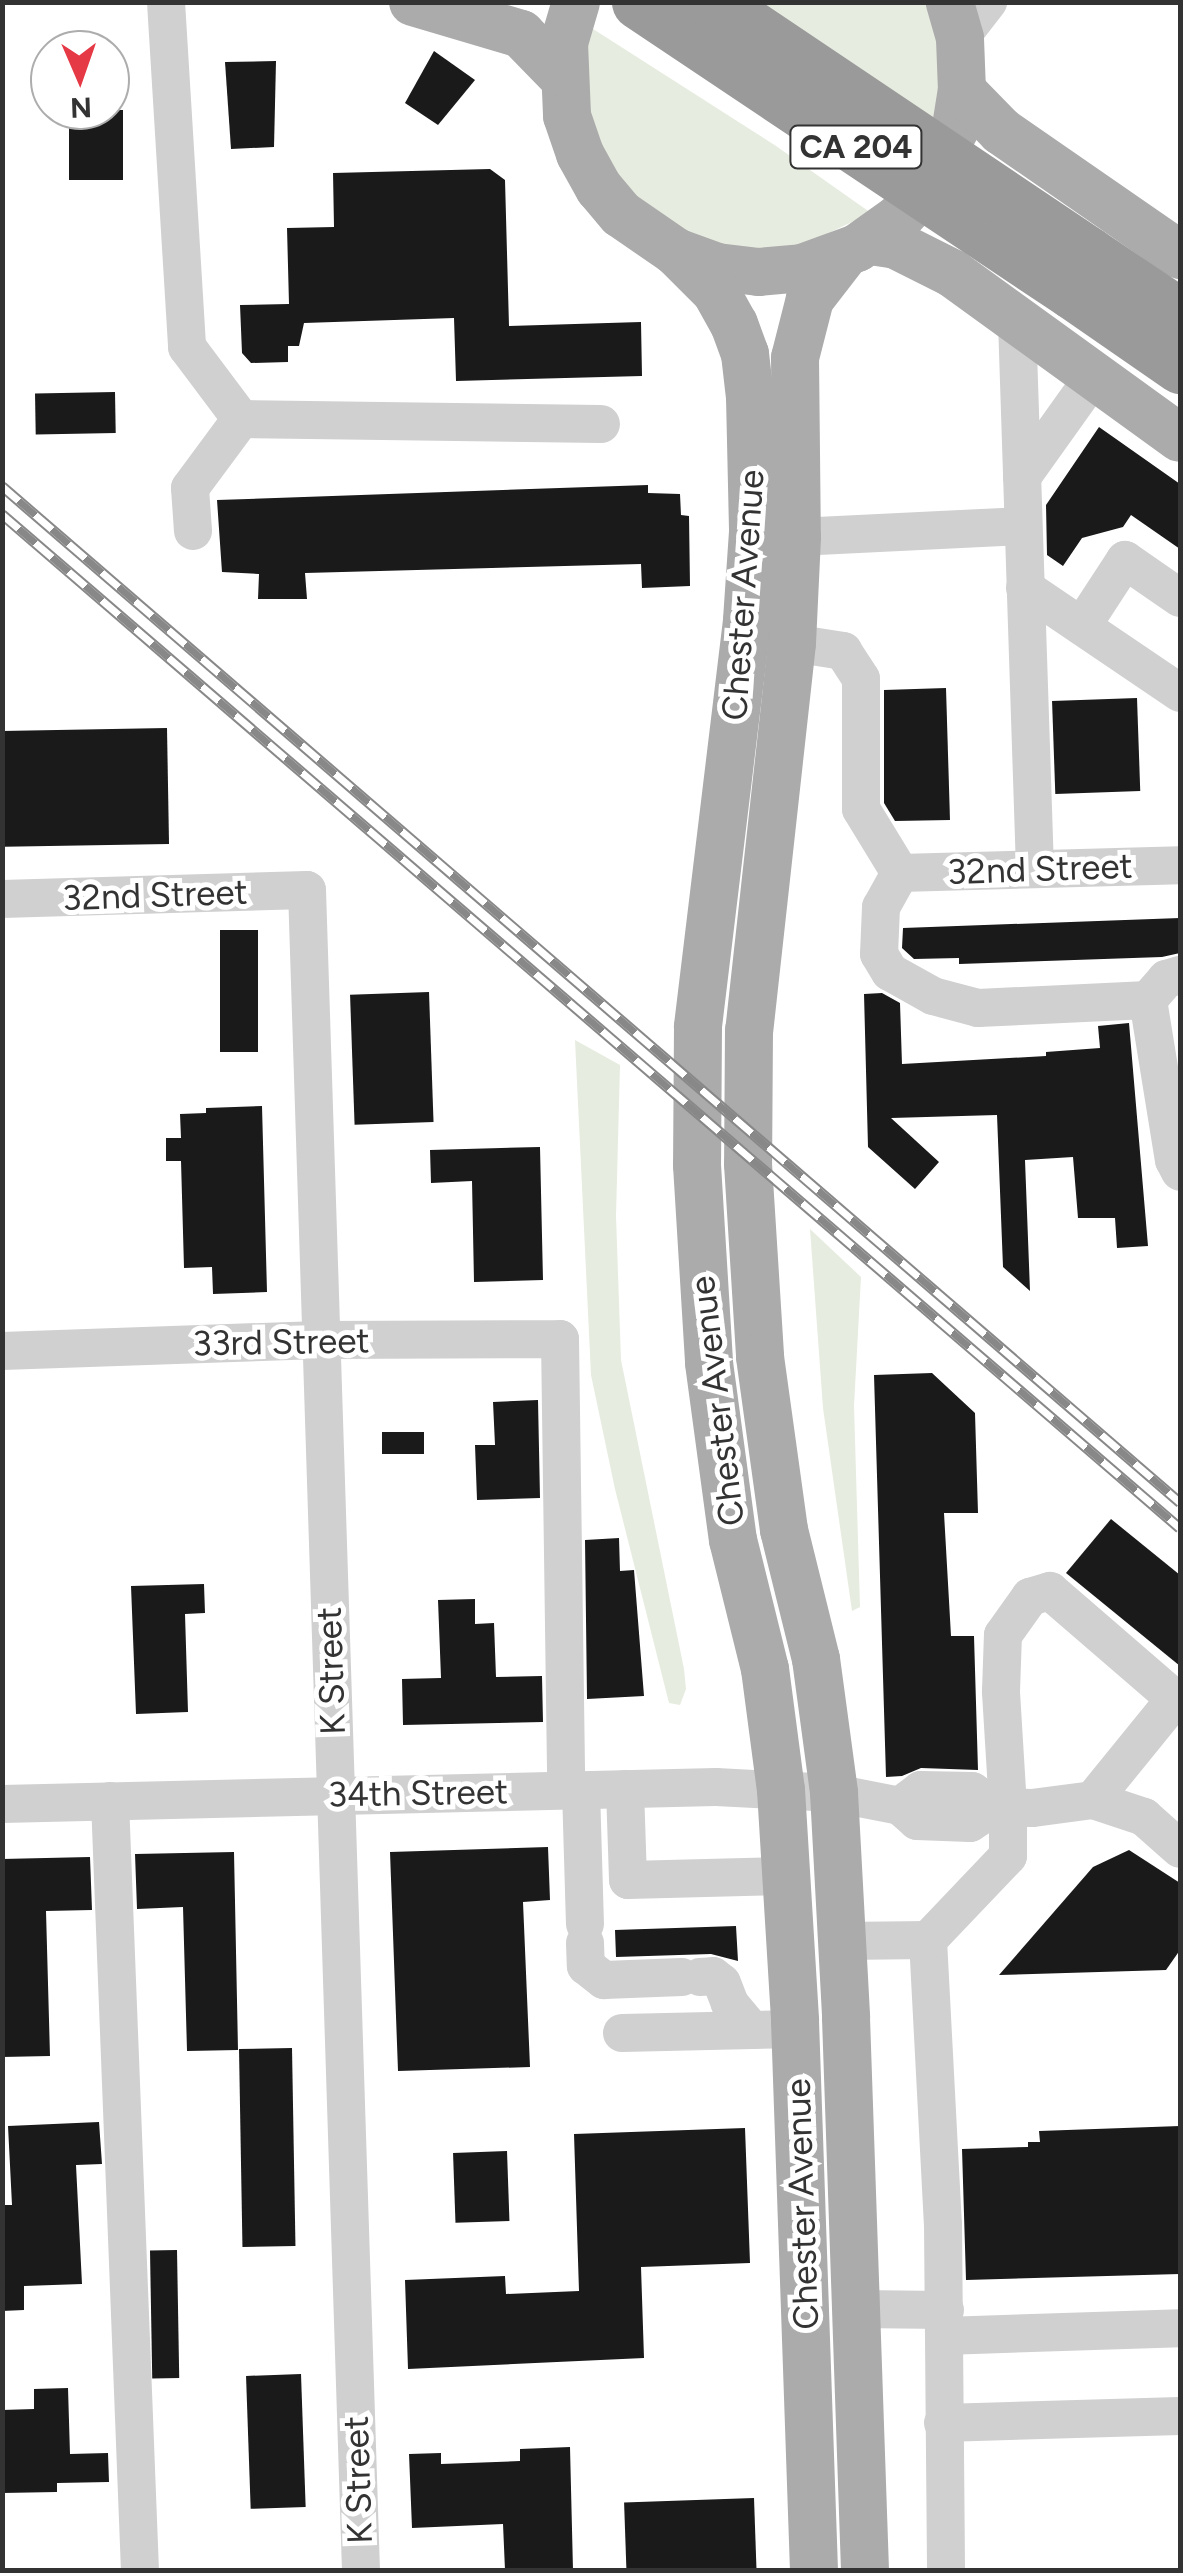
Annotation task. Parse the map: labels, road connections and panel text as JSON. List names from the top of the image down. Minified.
{"streets":{"highway":["CA 204"],"main road":["Chester Avenue"],"street":["32nd Street","33rd Street","K Street","34th Street"]},"crossings":[["Chester Avenue","34th Street"],["32nd Street","K Street"],["33rd Street","K Street"],["33rd Street","34th Street"],["K Street","34th Street"]],"north":"bottom"}
